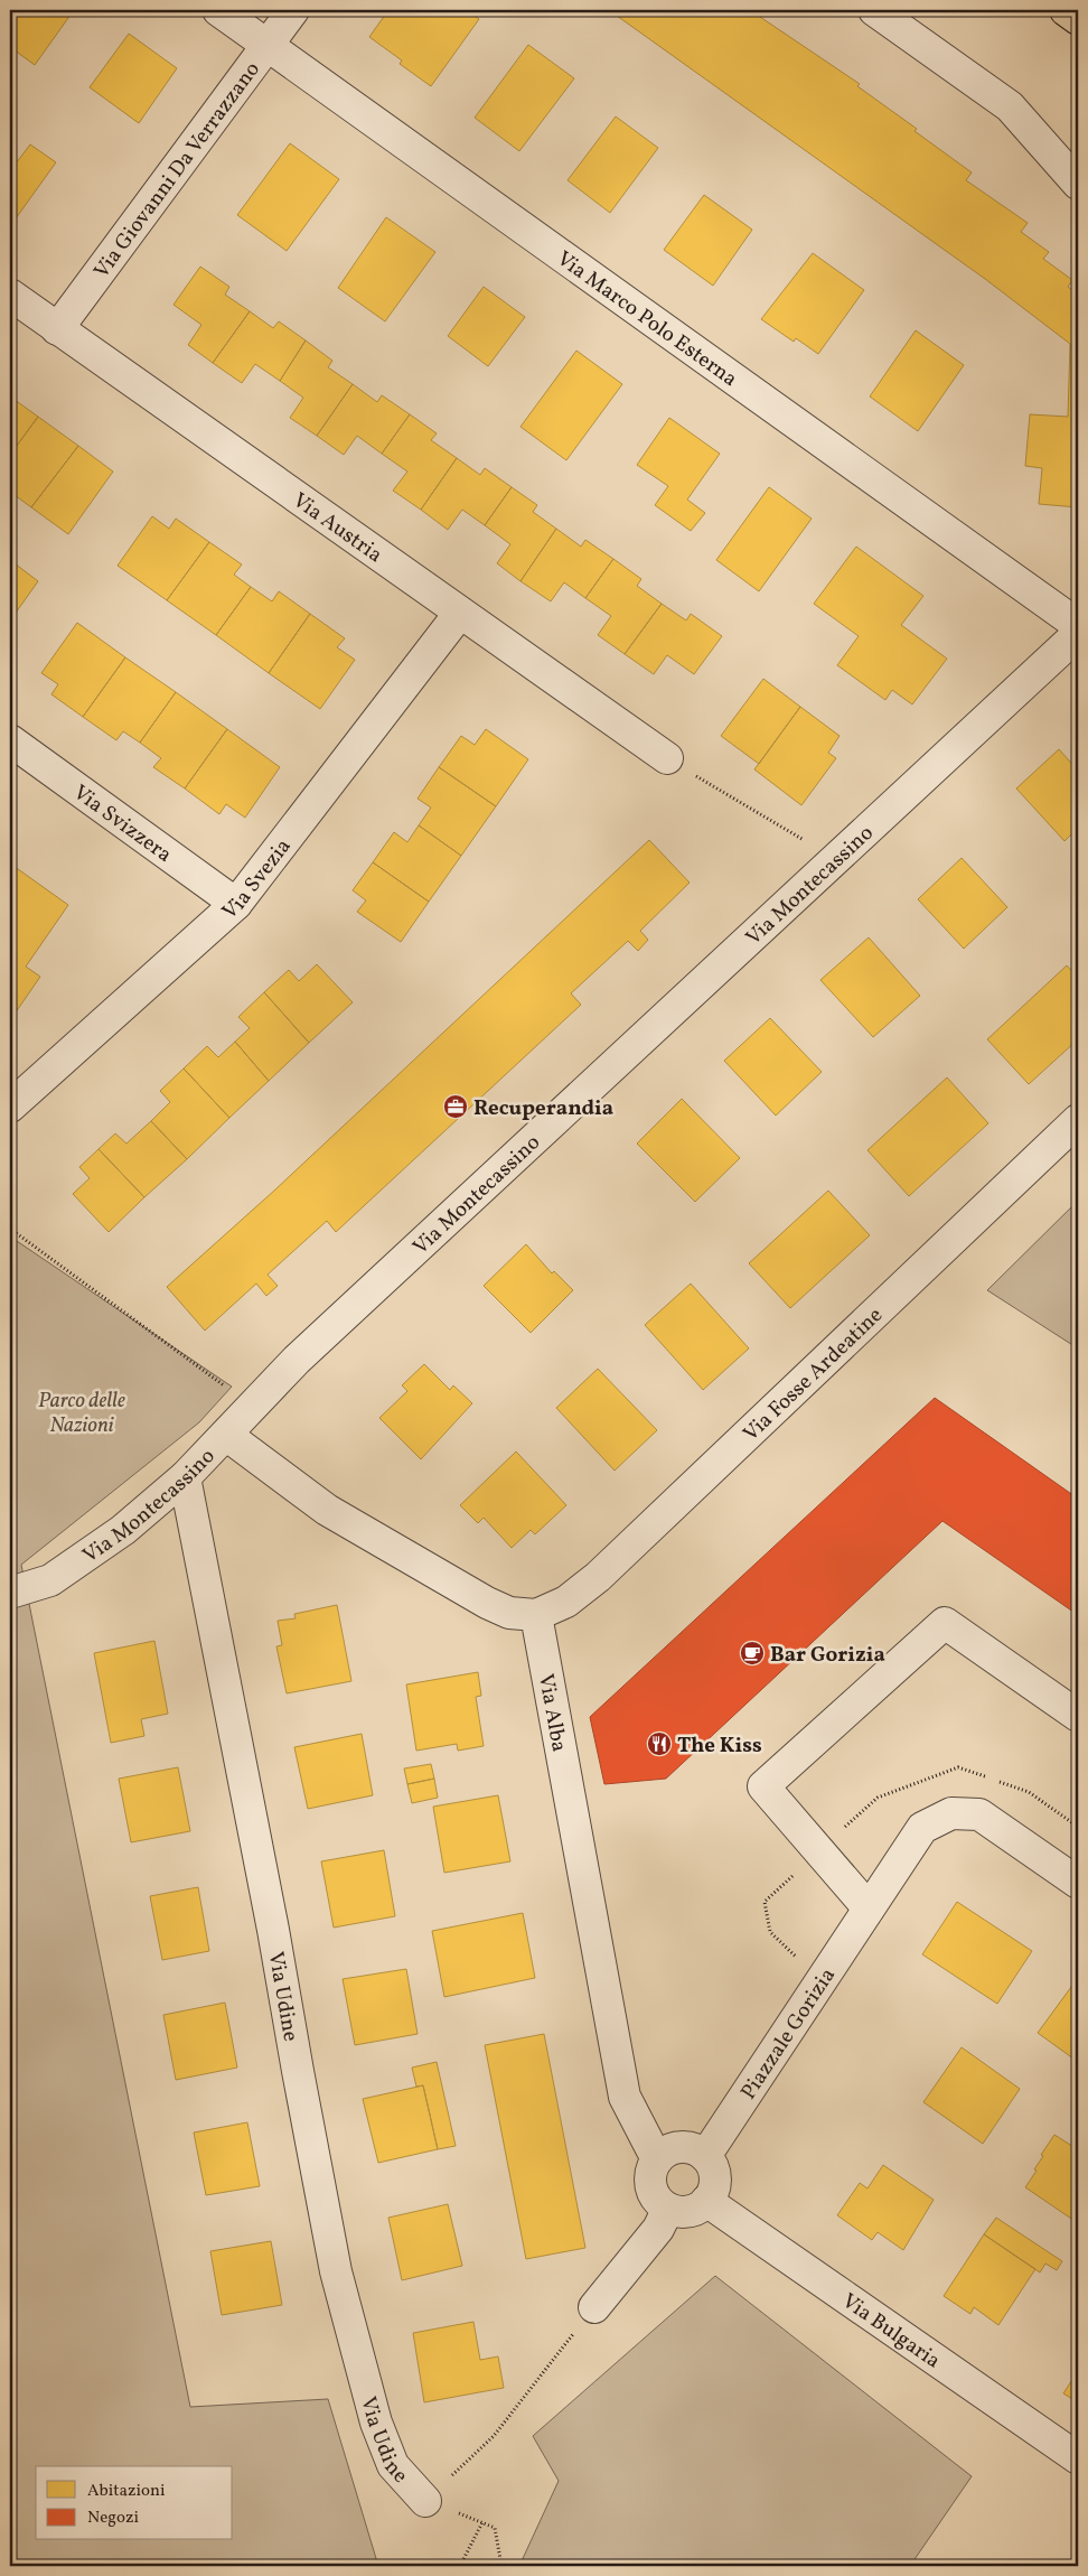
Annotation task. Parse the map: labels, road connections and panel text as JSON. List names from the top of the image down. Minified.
{"streets":{"street":["Via Giovanni Da Verrazzano","Via Marco Polo Esterna","Via Austria","Via Svizzera","Via Svezia","Via Montecassino","Via Fosse Ardeatine","Via Alba","Via Udine","Piazzale Gorizia","Via Bulgaria"]},"crossings":[["Via Giovanni Da Verrazzano","Via Marco Polo Esterna"],["Via Giovanni Da Verrazzano","Via Austria"],["Via Austria","Via Svezia"],["Via Svizzera","Via Svezia"],["Via Montecassino","Via Udine"],["Via Fosse Ardeatine","Via Alba"],["Via Alba","Piazzale Gorizia"],["Via Alba","Via Bulgaria"],["Piazzale Gorizia","Via Bulgaria"]],"parks":["Parco delle Nazioni"],"places":{"office":["Recuperandia"],"cafe":["Bar Gorizia"],"restaurant":["The Kiss"]},"legend":["Abitazioni","Negozi"]}
